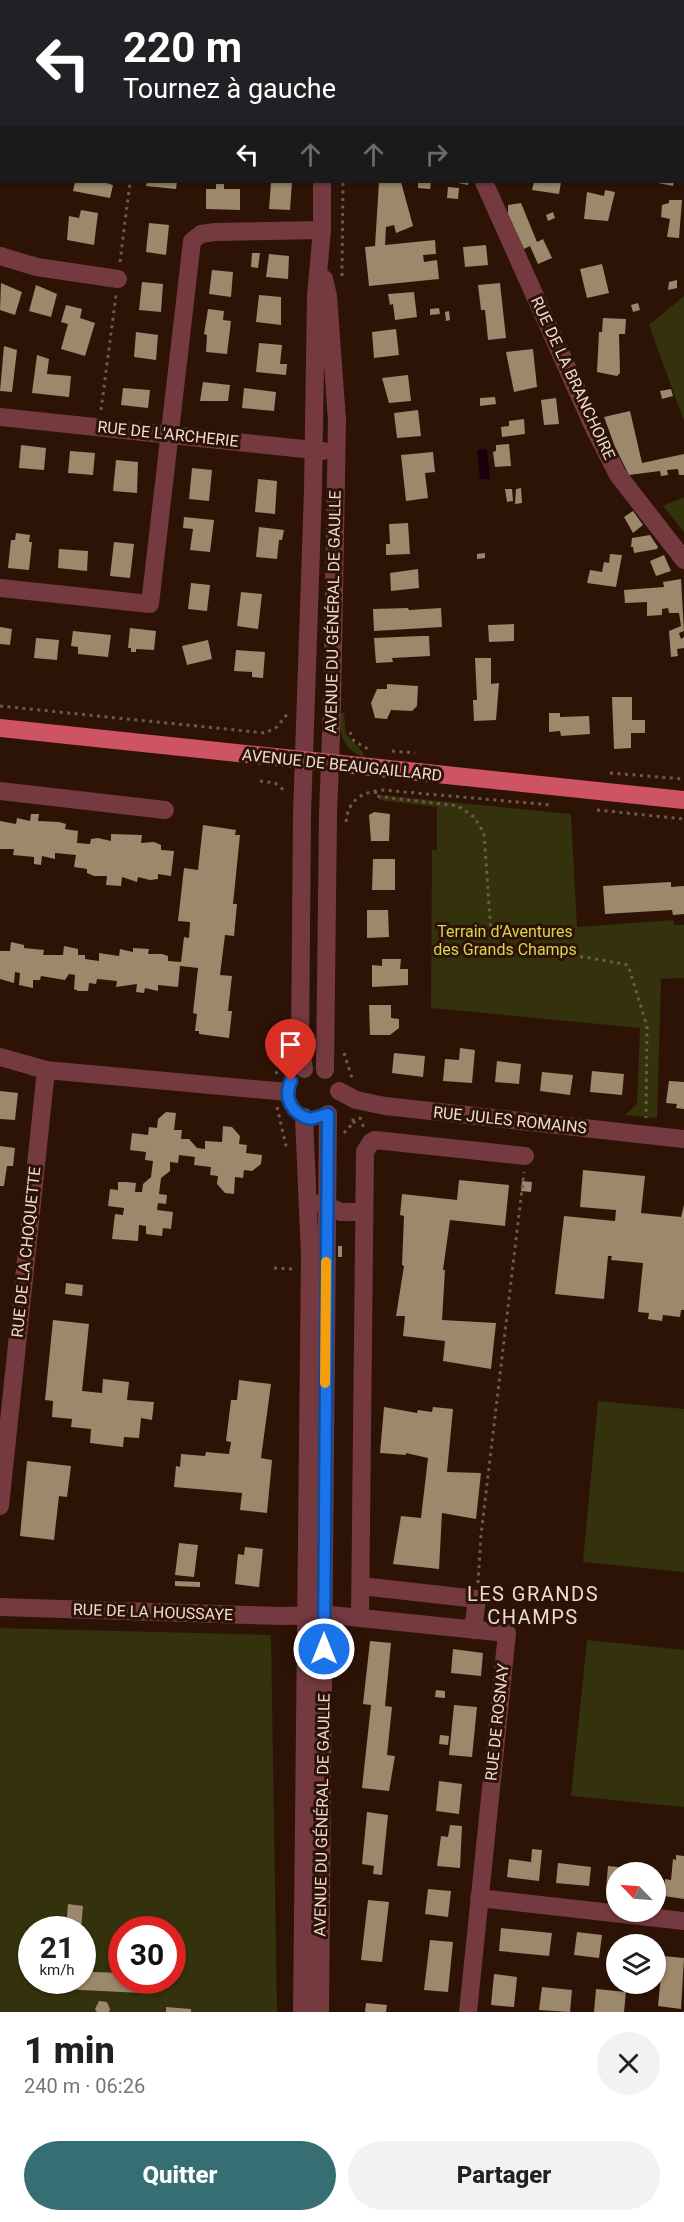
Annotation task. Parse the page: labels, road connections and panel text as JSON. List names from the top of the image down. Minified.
{"streets":{"main road":["AVENUE DE BEAUGAILLARD"],"street":["RUE DE LA BRANCHOIRE","RUE DE L'ARCHERIE","AVENUE DU GÉNÉRAL DE GAULLE","RUE JULES ROMAINS","RUE DE LA CHOQUETTE","RUE DE LA HOUSSAYE","RUE DE ROSNAY"]},"crossings":[["RUE DE L'ARCHERIE","AVENUE DU GÉNÉRAL DE GAULLE"],["AVENUE DU GÉNÉRAL DE GAULLE","AVENUE DE BEAUGAILLARD"],["AVENUE DU GÉNÉRAL DE GAULLE","RUE JULES ROMAINS"],["AVENUE DU GÉNÉRAL DE GAULLE","RUE DE LA HOUSSAYE"],["AVENUE DU GÉNÉRAL DE GAULLE","RUE DE ROSNAY"],["RUE DE LA HOUSSAYE","RUE DE ROSNAY"]],"districts":["LES GRANDS CHAMPS"],"parks":["Terrain d’Aventures des Grands Champs"],"north":"top left","page":{"turn":["220 m","Tournez à gauche"],"speed":"21 km/h","limit":"30","heading":["1 min","240 m · 06:26"],"buttons":["Quitter","Partager"]}}
